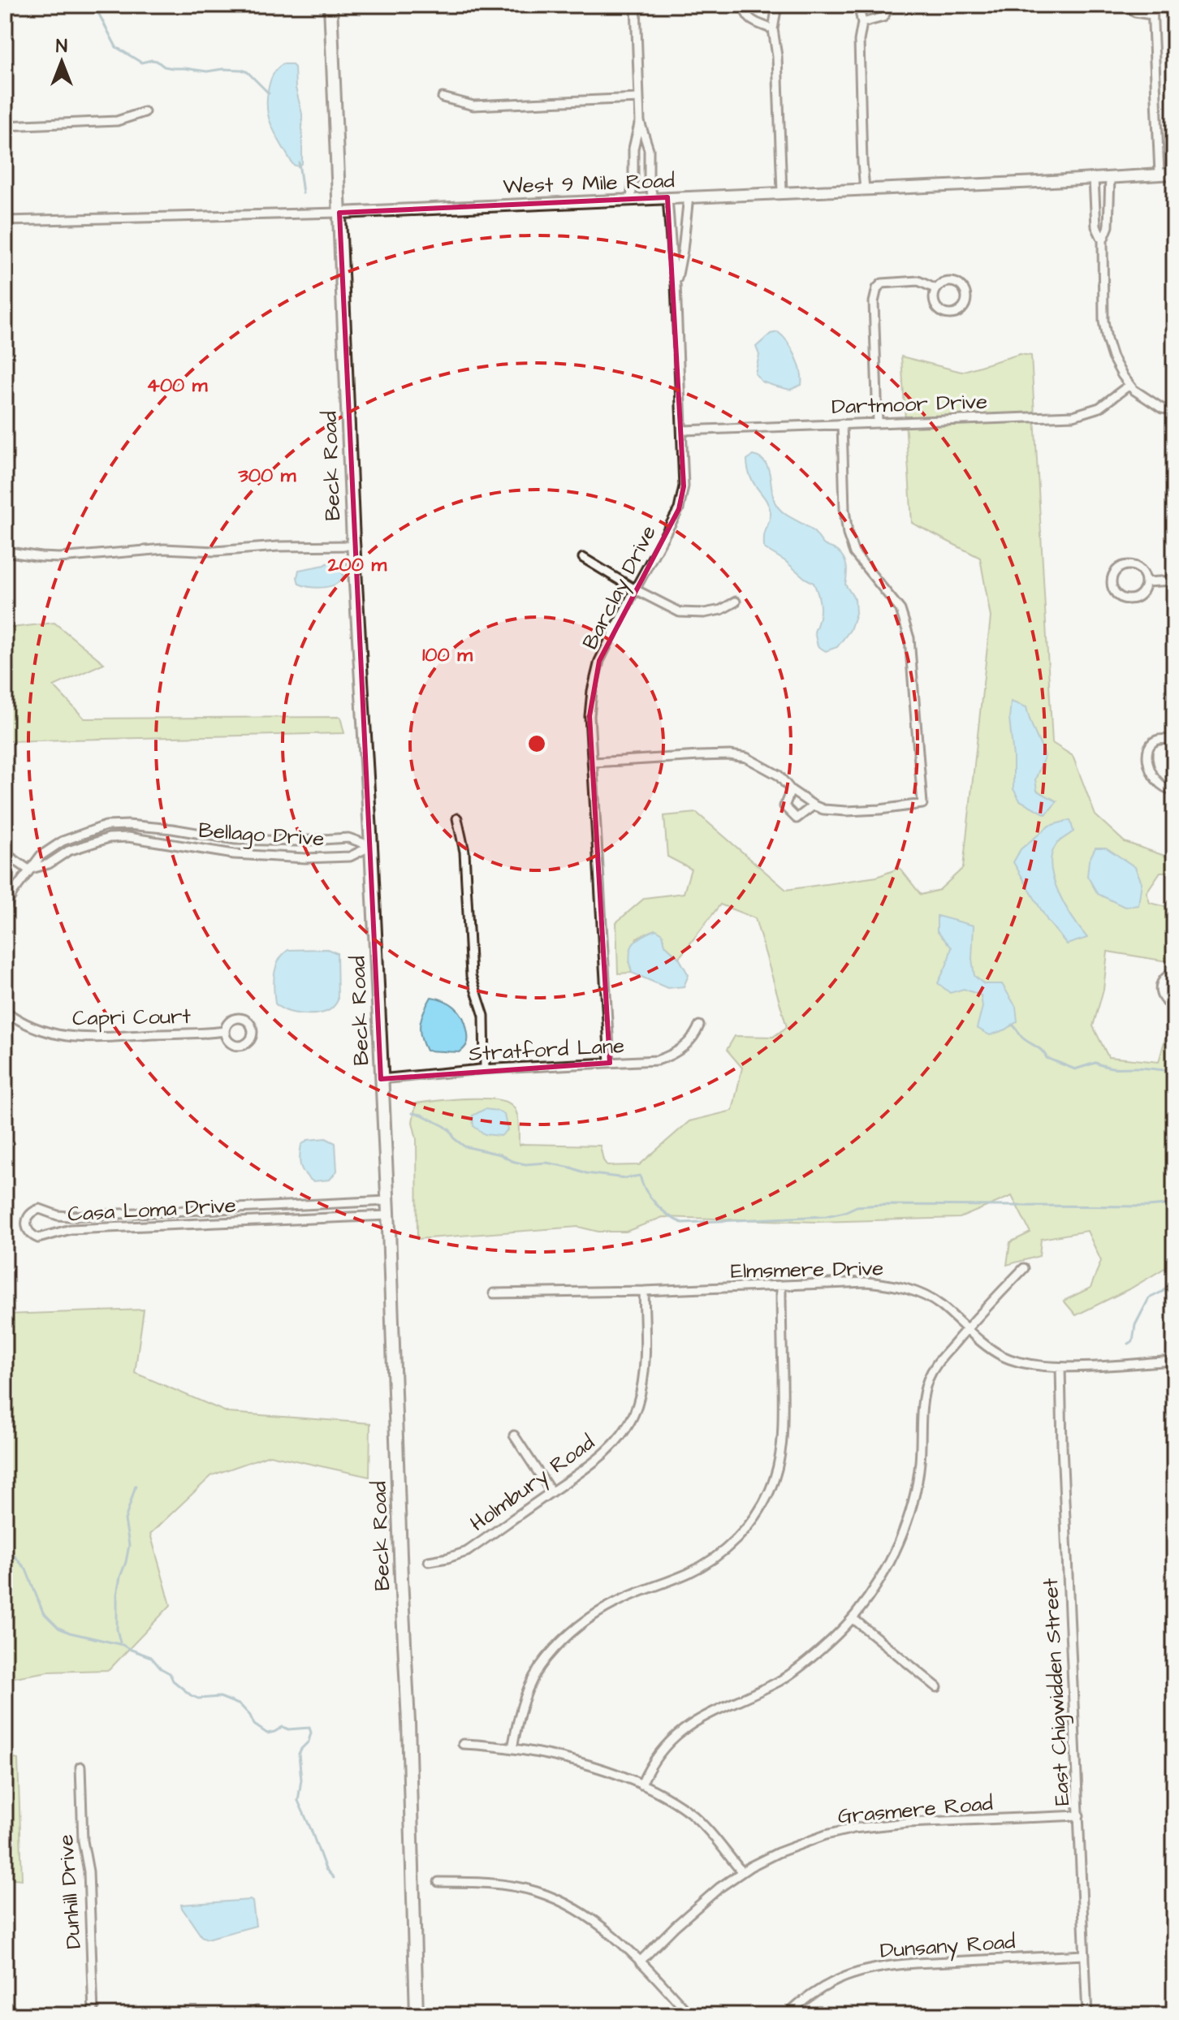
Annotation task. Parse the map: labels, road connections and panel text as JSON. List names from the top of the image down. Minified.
{"streets":{"main road":["Beck Road"],"street":["West 9 Mile Road","Dartmoor Drive","Barclay Drive","Bellago Drive","Capri Court","Stratford Lane","Casa Loma Drive","Elmsmere Drive","Holmbury Road","East Chigwidden Street","Grasmere Road","Dunhill Drive","Dunsany Road"]},"crossings":[["West 9 Mile Road","Beck Road"],["West 9 Mile Road","Barclay Drive"],["Dartmoor Drive","Barclay Drive"],["Beck Road","Bellago Drive"],["Beck Road","Stratford Lane"],["Beck Road","Casa Loma Drive"],["Barclay Drive","Stratford Lane"],["Elmsmere Drive","Holmbury Road"],["Elmsmere Drive","East Chigwidden Street"],["East Chigwidden Street","Grasmere Road"],["East Chigwidden Street","Dunsany Road"]],"north":"top","rings":["400 m","300 m","200 m","100 m"]}
